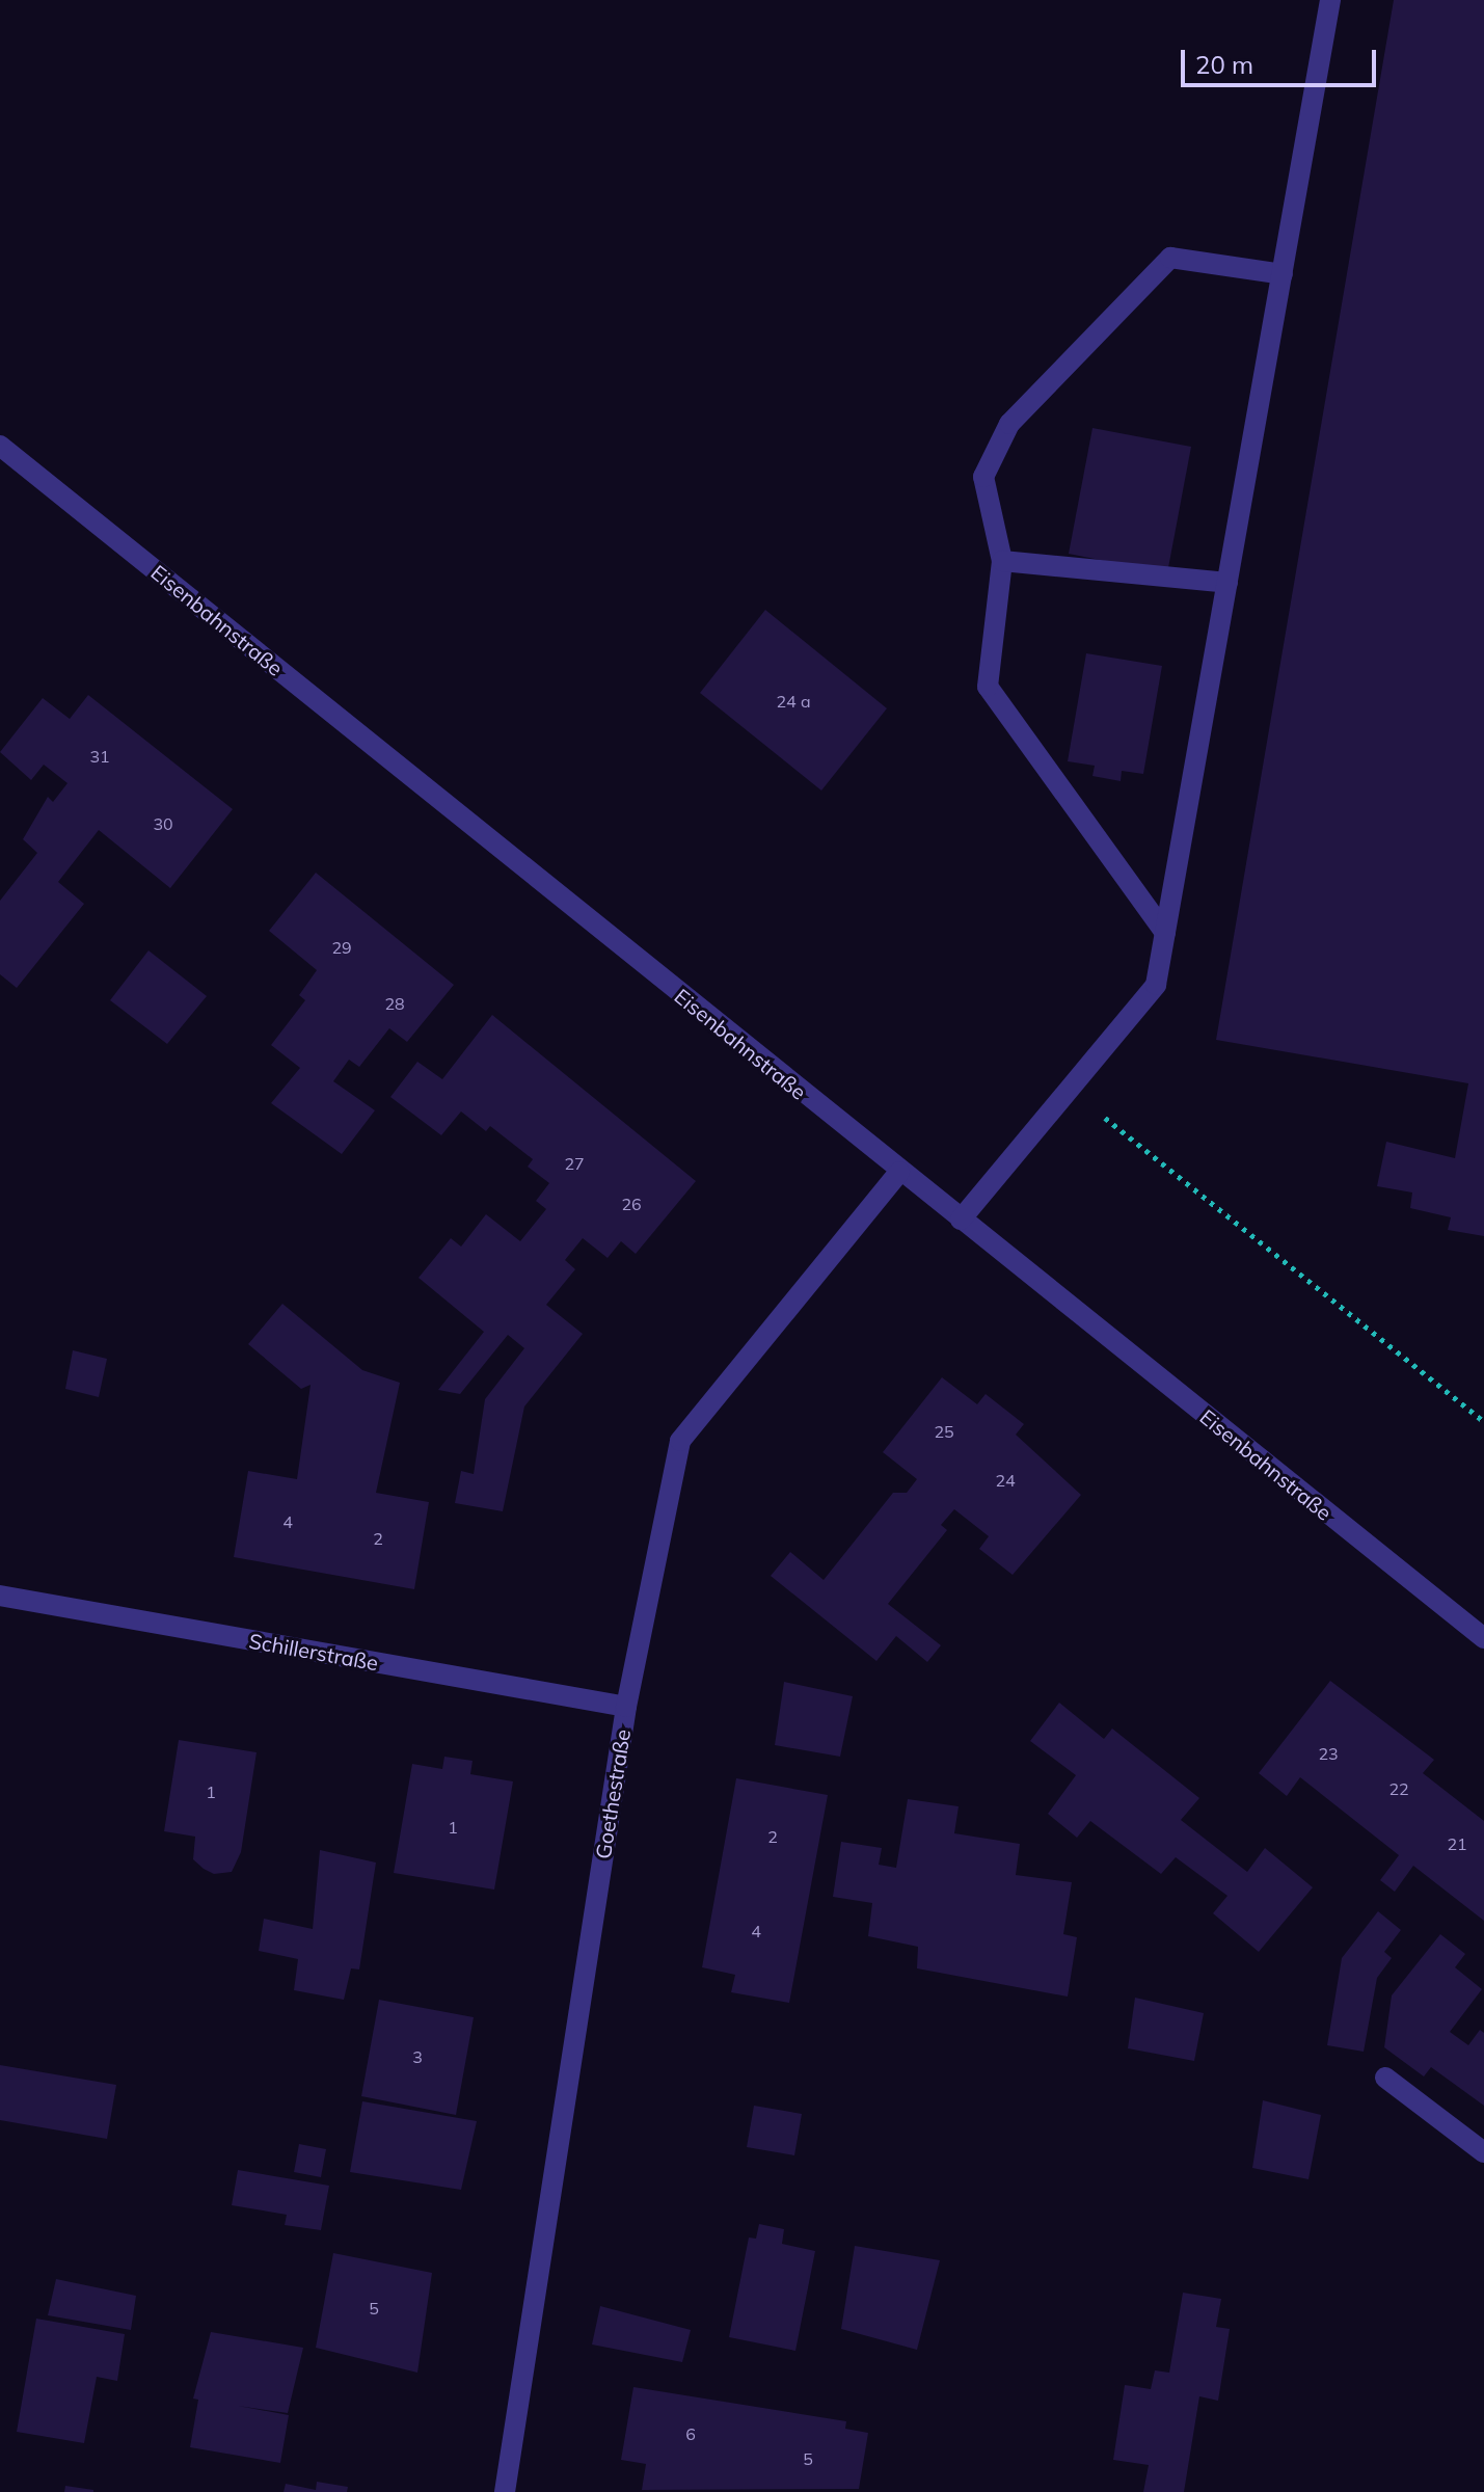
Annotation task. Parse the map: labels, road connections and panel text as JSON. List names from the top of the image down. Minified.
{"streets":{"street":["Eisenbahnstraße","Schillerstraße","Goethestraße"]},"crossings":[["Eisenbahnstraße","Goethestraße"],["Schillerstraße","Goethestraße"]],"house_numbers":["24 a","31","30","29","28","27","26","25","24","4","2","23","22","1","1","2","21","4","3","5","6","5"],"scale_bar":"20 m"}
